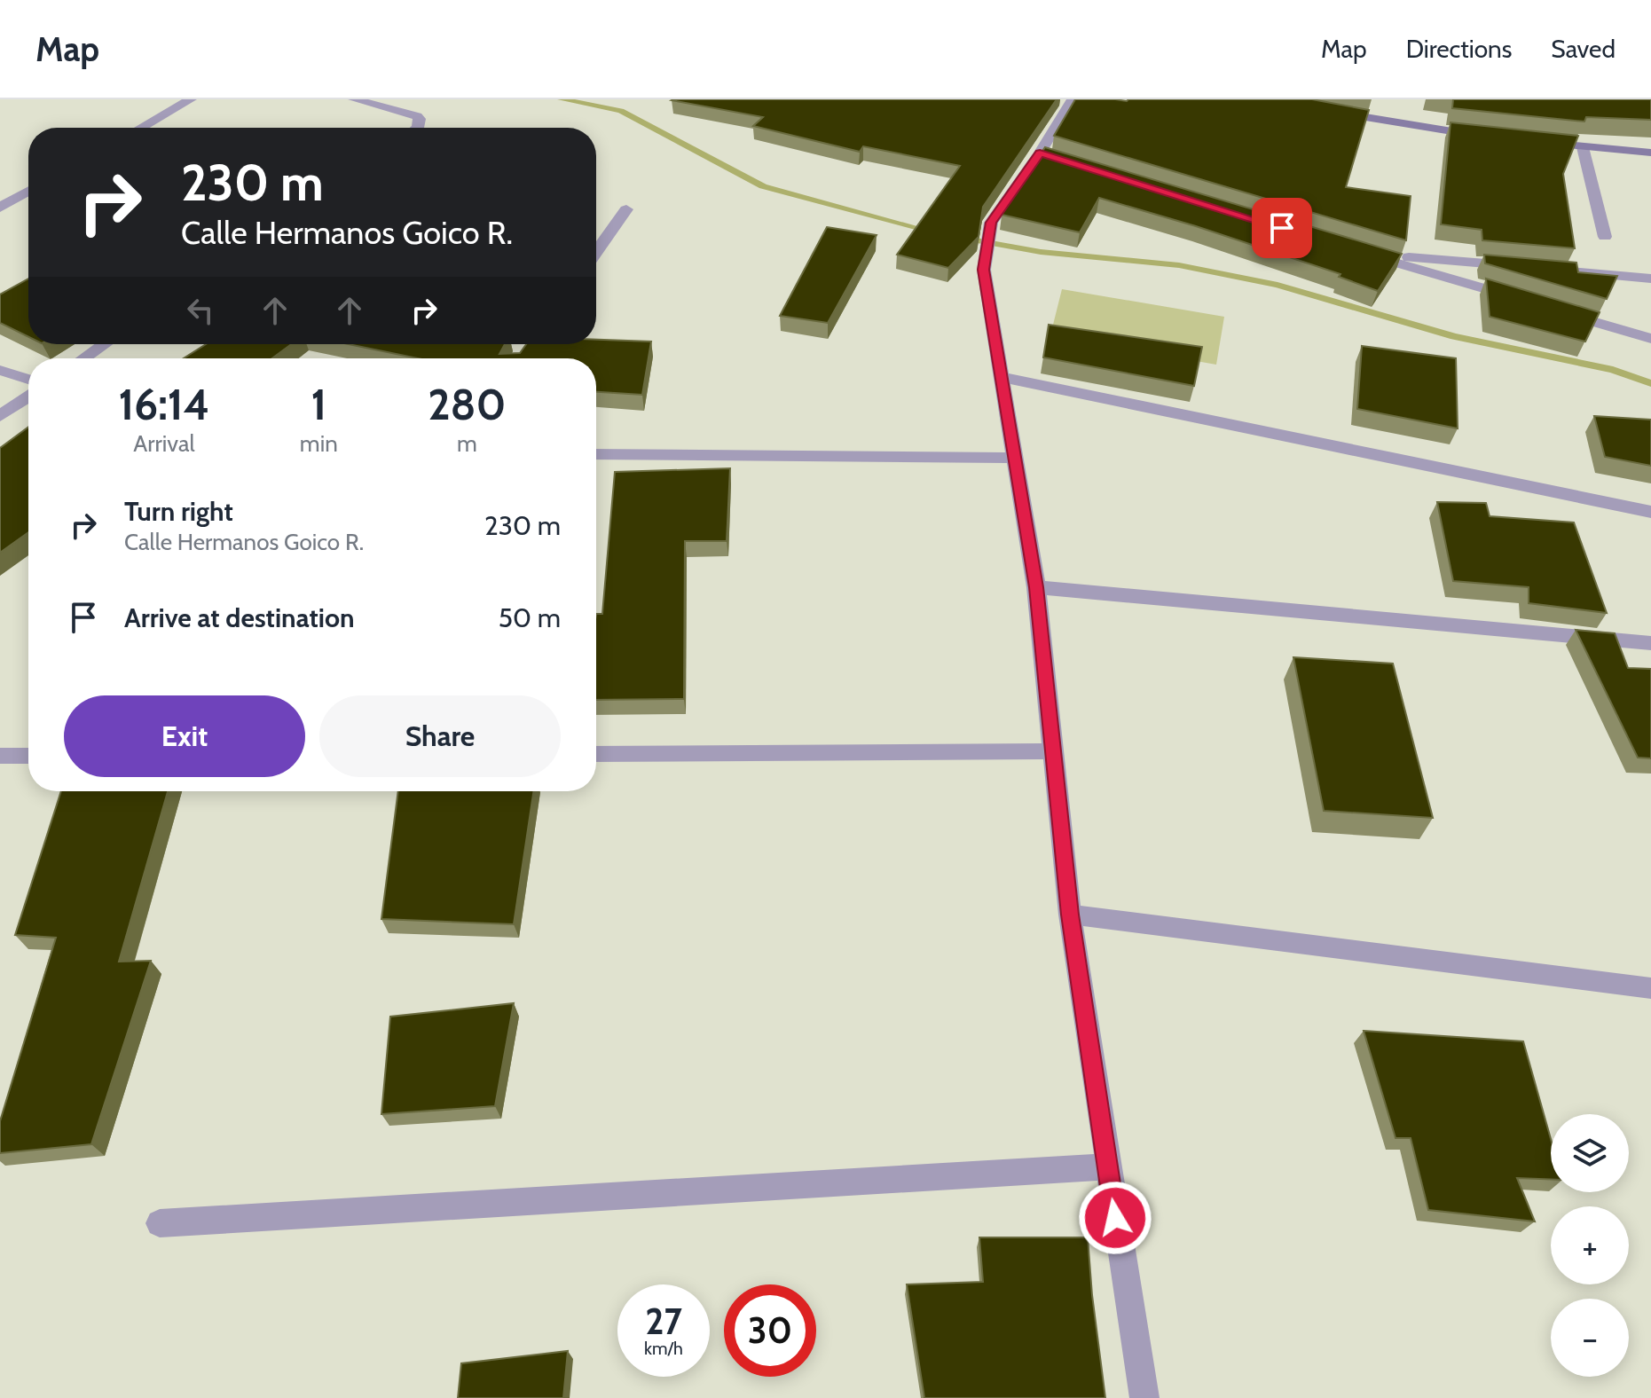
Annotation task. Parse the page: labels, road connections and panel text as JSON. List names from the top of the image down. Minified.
{"page":{"header":"Map","nav":["Map","Directions","Saved"],"turn":["230 m","Calle Hermanos Goico R."],"eta":["16:14","Arrival","1","min","280","m"],"list":[{"name":"Turn right","note":"Calle Hermanos Goico R.","value":"230 m"},{"name":"Arrive at destination","value":"50 m"}],"buttons":["Exit","Share"],"map_buttons":["+","−"],"speed":"27 km/h","limit":"30"}}
